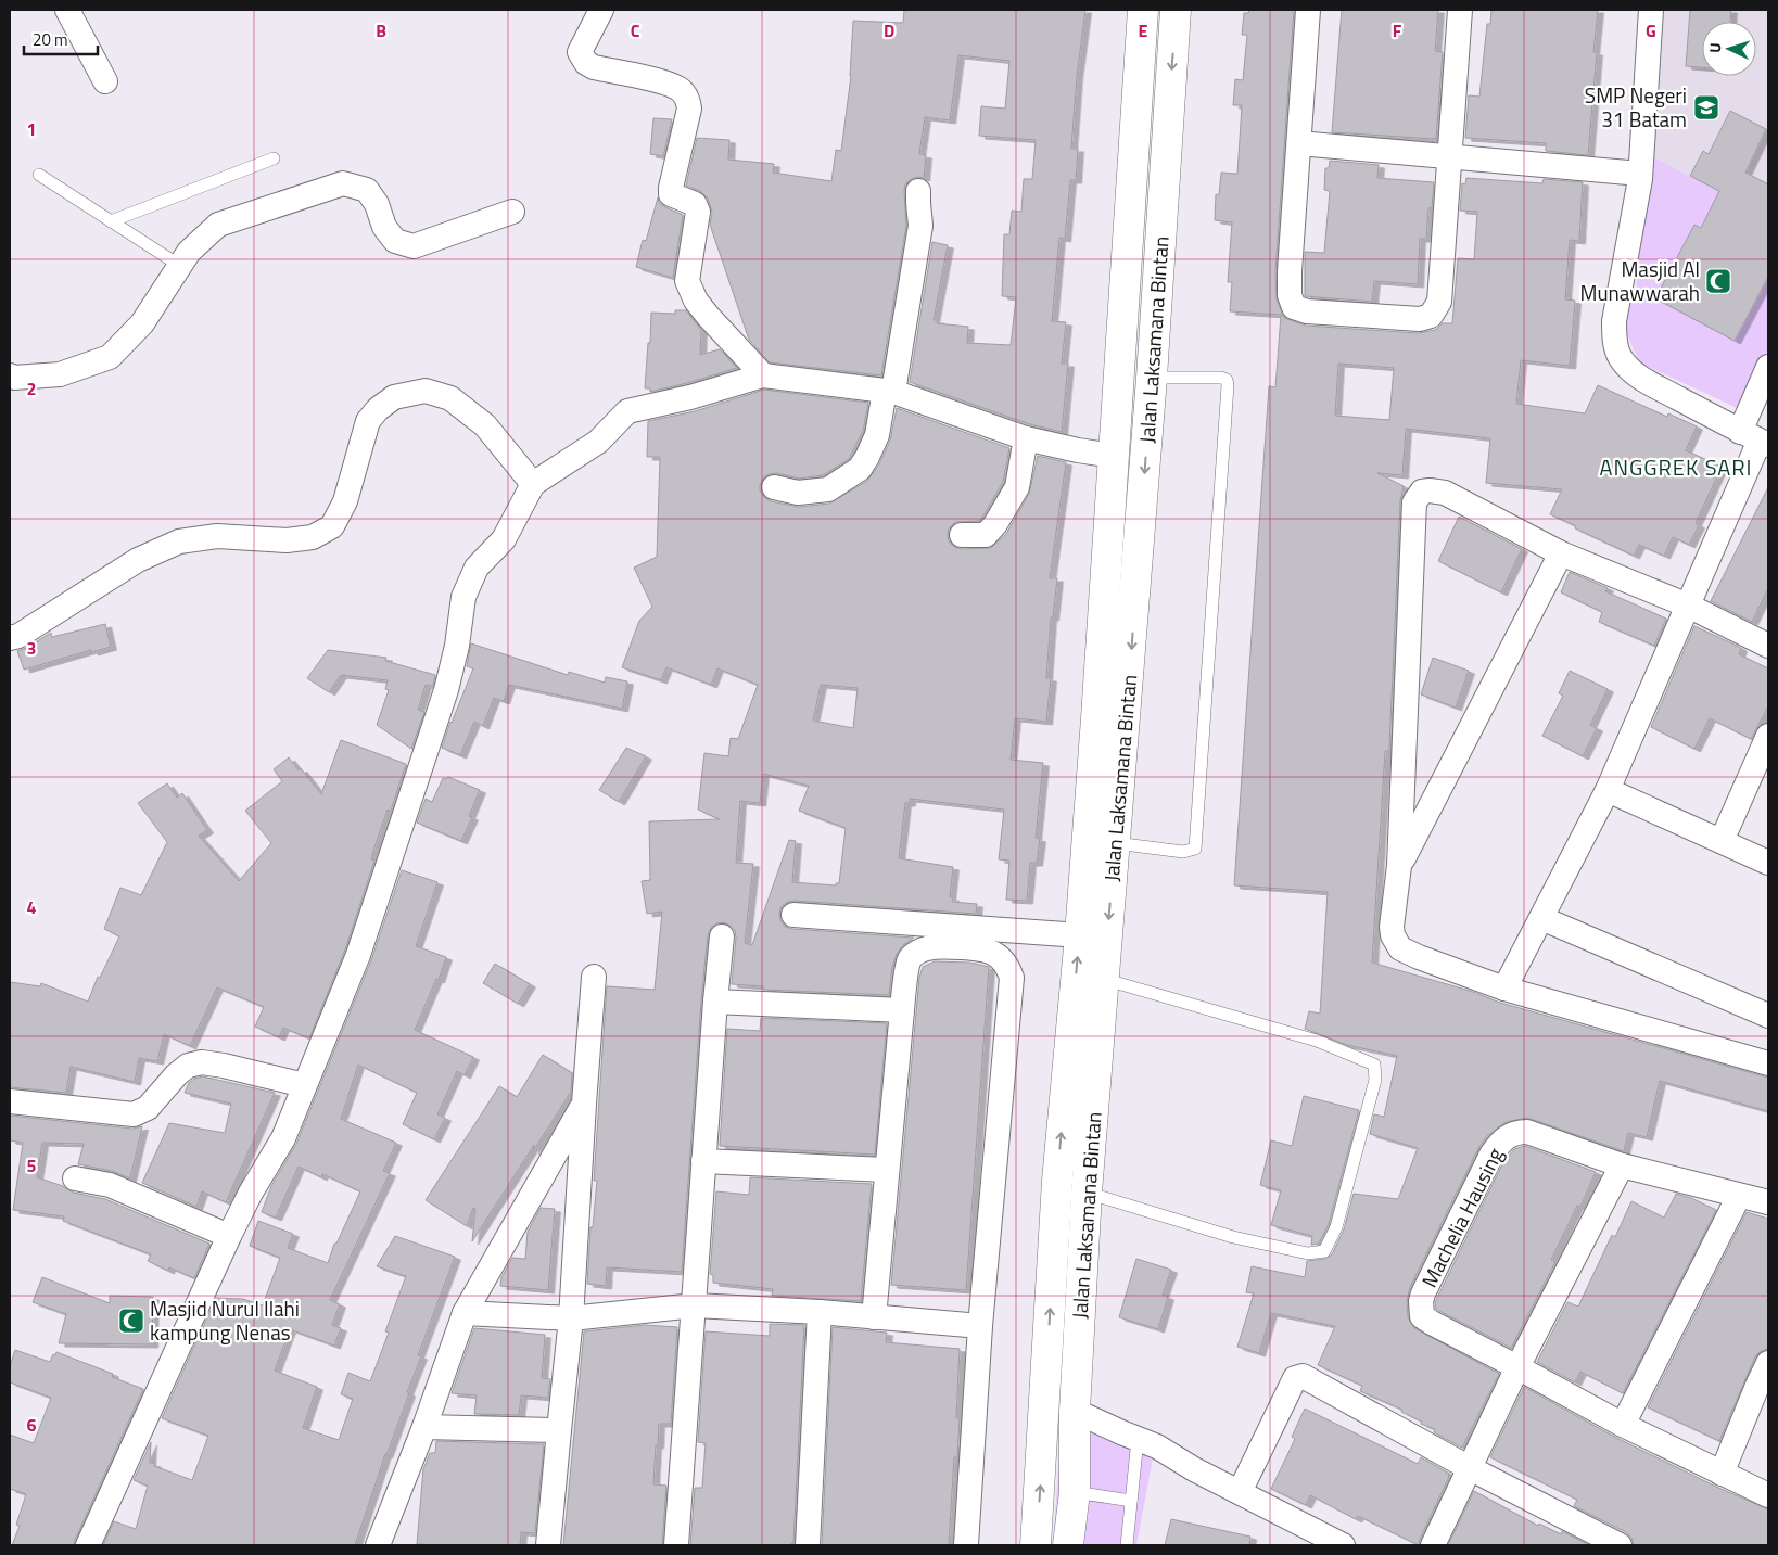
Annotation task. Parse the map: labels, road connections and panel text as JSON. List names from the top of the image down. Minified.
{"streets":{"main road":["Jalan Laksamana Bintan"],"street":["Machelia Hausing"]},"districts":["ANGGREK SARI"],"places":{"school or university":["SMP Negeri 31 Batam"],"mosque":["Masjid Al Munawwarah","Masjid Nurul Ilahi kampung Nenas"]},"scale_bar":"20 m","north":"left","grid":{"columns":["B","C","D","E","F","G"],"rows":["1","2","3","4","5","6"]}}
